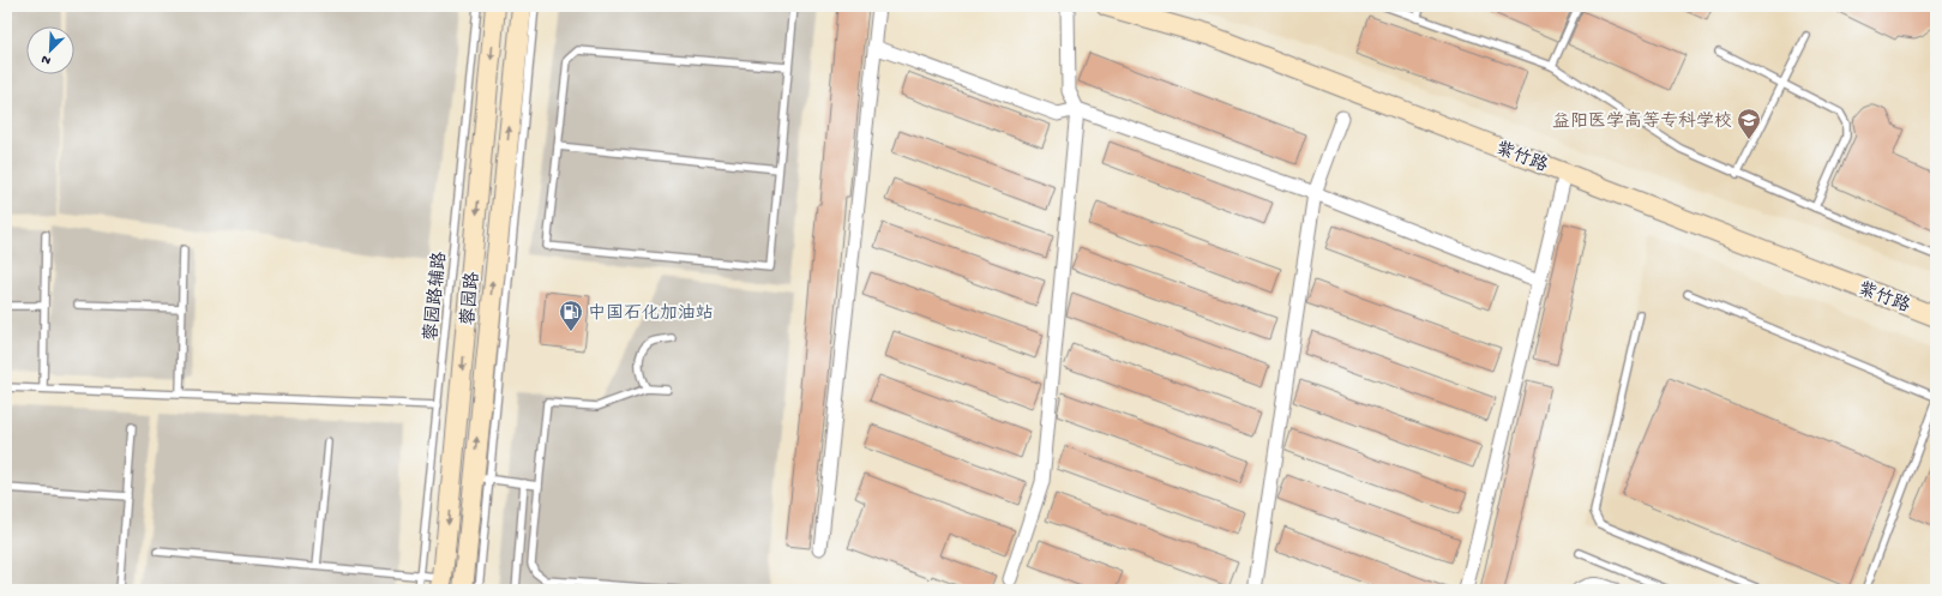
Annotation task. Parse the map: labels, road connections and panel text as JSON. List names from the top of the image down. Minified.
{"streets":{"street":["紫竹路","蓉园路"],"lane":["蓉园路辅路"]},"places":{"school or university":["益阳医学高等专科学校"],"fuel station":["中国石化加油站"]},"north":"bottom left"}
